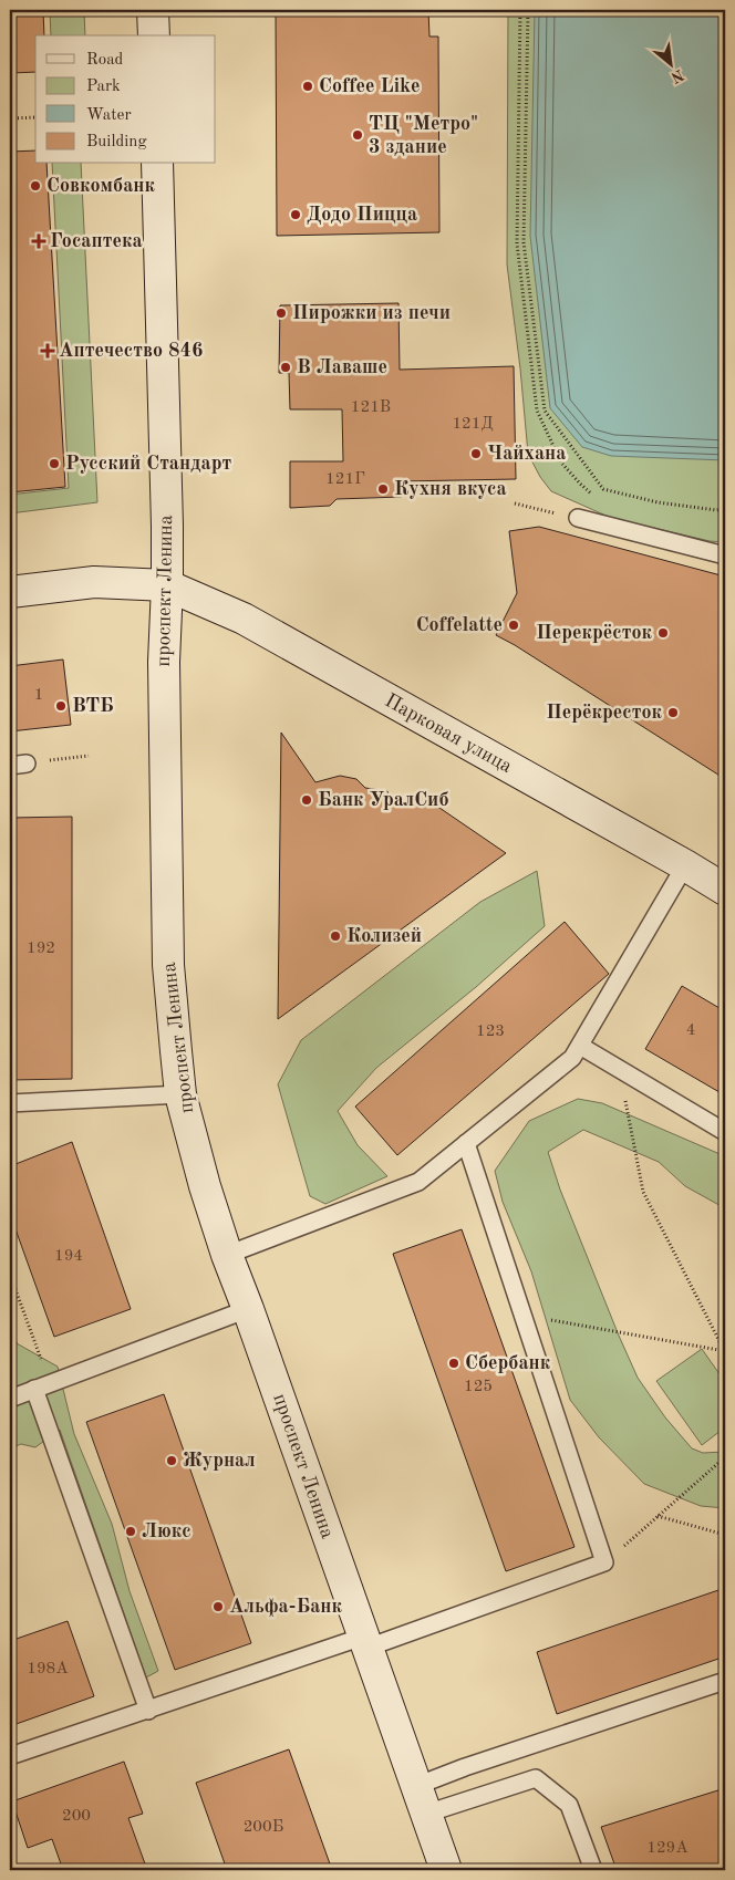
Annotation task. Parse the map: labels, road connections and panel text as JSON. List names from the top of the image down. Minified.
{"streets":{"main road":["проспект Ленина","Парковая улица"]},"crossings":[["проспект Ленина","Парковая улица"]],"places":{"other":["Coffee Like","ТЦ \"Метро\" 3 здание","Совкомбанк","Додо Пицца","Пирожки из печи","В Лаваше","Чайхана","Русский Стандарт","Кухня вкуса","Coffelatte","Перекрёсток","ВТБ","Перёкресток","Банк УралСиб","Колизей","Сбербанк","Журнал","Люкс","Альфа-Банк"],"health":["Госаптека","Аптечество 846"]},"house_numbers":["121В","121Д","121Г","1","192","4","123","194","125","198А","200","200Б","129А"],"legend":["Road","Park","Water","Building"],"north":"bottom right"}
